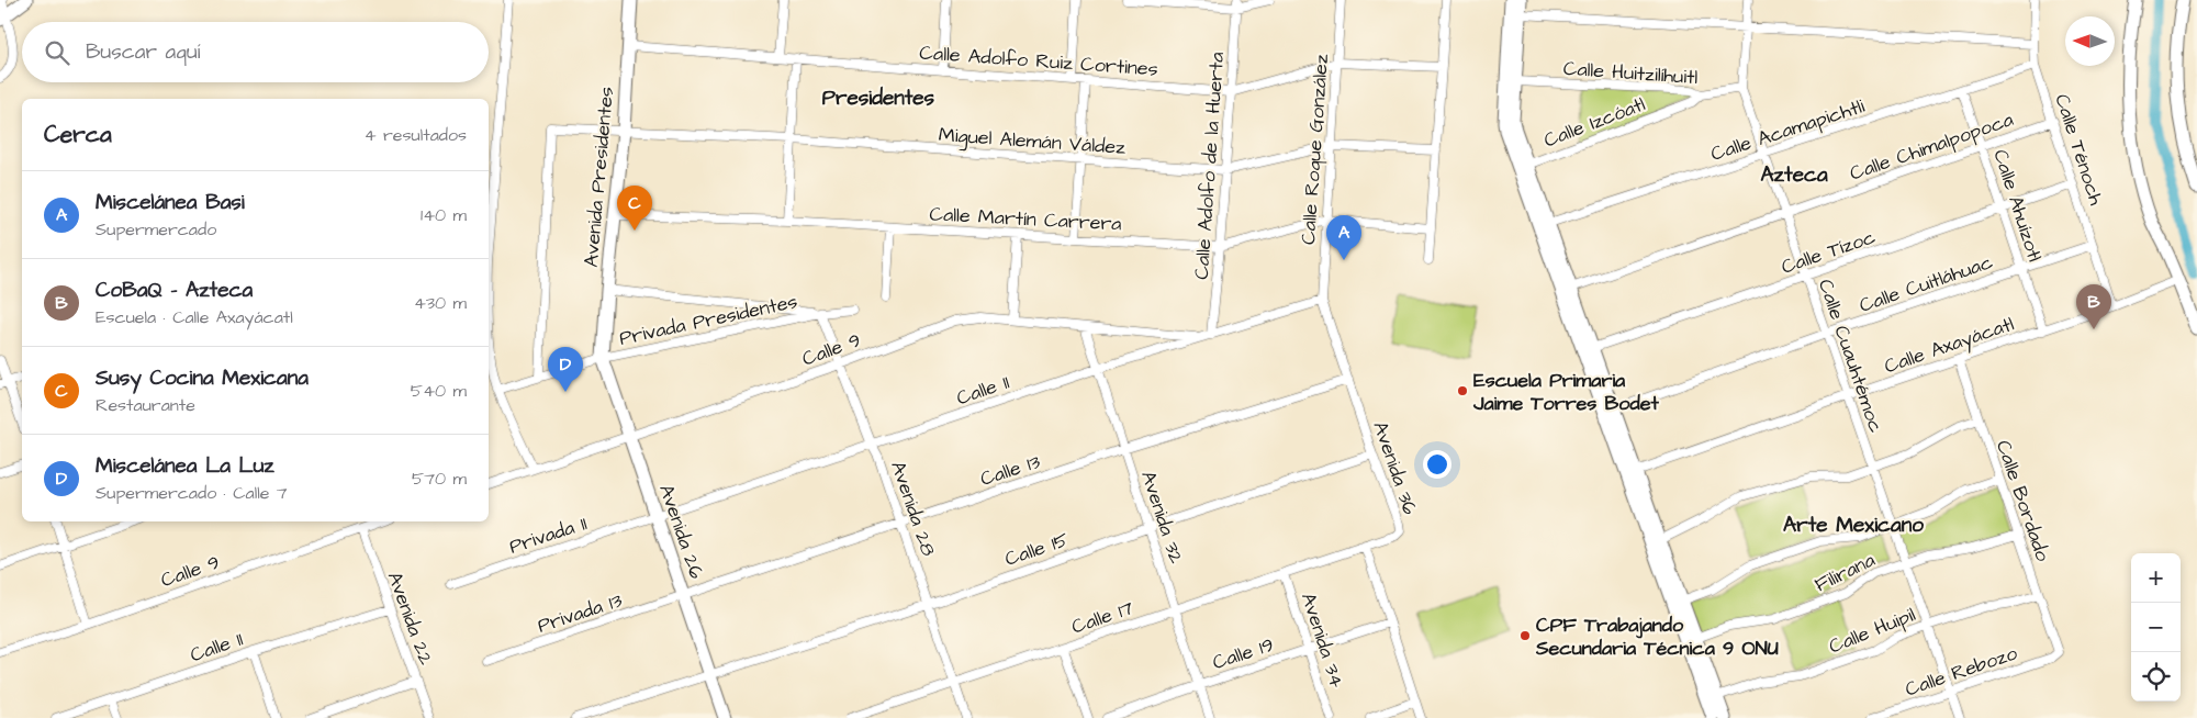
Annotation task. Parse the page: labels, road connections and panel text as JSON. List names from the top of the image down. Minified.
{"streets":{"street":["Calle Adolfo Ruiz Cortines","Calle Huitzilíhuitl","Calle Izcóatl","Calle Acamapichtli","Miguel Alemán Váldez","Calle Chimalpopoca","Calle Roque González","Calle Ténoch","Calle Adolfo de la Huerta","Avenida Presidentes","Calle Ahuízotl","Calle Martín Carrera","Calle Tízoc","Calle Cuitláhuac","Privada Presidentes","Calle Axayácatl","Calle 9","Calle Cuauhtémoc","Calle 11","Avenida 36","Calle 13","Calle Bordado","Avenida 28","Avenida 32","Avenida 26","Privada 11","Calle 15","Filirana","Privada 13","Calle 17","Avenida 22","Calle Huipil","Avenida 34","Calle 19","Calle Rebozo"]},"crossings":[["Calle Adolfo Ruiz Cortines","Calle Roque González"],["Calle Adolfo Ruiz Cortines","Calle Adolfo de la Huerta"],["Calle Adolfo Ruiz Cortines","Avenida Presidentes"],["Calle Huitzilíhuitl","Calle Izcóatl"],["Calle Huitzilíhuitl","Calle Cuauhtémoc"],["Calle Acamapichtli","Calle Ténoch"],["Calle Acamapichtli","Calle Ahuízotl"],["Calle Acamapichtli","Calle Cuauhtémoc"],["Miguel Alemán Váldez","Calle Roque González"],["Miguel Alemán Váldez","Calle Adolfo de la Huerta"],["Miguel Alemán Váldez","Avenida Presidentes"],["Miguel Alemán Váldez","Privada Presidentes"],["Calle Chimalpopoca","Calle Ténoch"],["Calle Chimalpopoca","Calle Ahuízotl"],["Calle Chimalpopoca","Calle Cuauhtémoc"],["Calle Roque González","Calle Martín Carrera"],["Calle Roque González","Calle 11"],["Calle Roque González","Avenida 36"],["Calle Ténoch","Calle Tízoc"],["Calle Ténoch","Calle Cuitláhuac"],["Calle Ténoch","Calle Axayácatl"],["Calle Adolfo de la Huerta","Calle Martín Carrera"],["Calle Adolfo de la Huerta","Calle 11"],["Avenida Presidentes","Calle Martín Carrera"],["Avenida Presidentes","Privada Presidentes"],["Avenida Presidentes","Avenida 26"],["Calle Ahuízotl","Calle Tízoc"],["Calle Ahuízotl","Calle Cuitláhuac"],["Calle Ahuízotl","Calle Axayácatl"],["Calle Tízoc","Calle Cuauhtémoc"],["Calle Cuitláhuac","Calle Cuauhtémoc"],["Privada Presidentes","Avenida 28"],["Privada Presidentes","Avenida 26"],["Calle Axayácatl","Calle Cuauhtémoc"],["Calle Axayácatl","Calle Bordado"],["Calle 9","Calle 11"],["Calle 9","Avenida 28"],["Calle 9","Avenida 32"],["Calle 9","Avenida 26"],["Calle 9","Avenida 22"],["Calle Cuauhtémoc","Filirana"],["Calle Cuauhtémoc","Calle Huipil"],["Calle Cuauhtémoc","Calle Rebozo"],["Calle 11","Avenida 36"],["Calle 11","Avenida 28"],["Calle 11","Avenida 32"],["Calle 11","Avenida 26"],["Calle 11","Privada 11"],["Calle 11","Avenida 22"],["Avenida 36","Calle 13"],["Avenida 36","Calle 15"],["Avenida 36","Calle 17"],["Calle 13","Avenida 28"],["Calle 13","Avenida 32"],["Calle 13","Avenida 26"],["Calle 13","Privada 13"],["Calle Bordado","Filirana"],["Calle Bordado","Calle Huipil"],["Calle Bordado","Calle Rebozo"],["Avenida 28","Calle 15"],["Avenida 28","Calle 17"],["Avenida 32","Calle 15"],["Avenida 32","Calle 17"],["Avenida 32","Calle 19"],["Avenida 26","Privada 11"],["Avenida 26","Calle 15"],["Avenida 26","Privada 13"],["Calle 17","Avenida 34"],["Avenida 34","Calle 19"]],"districts":["Presidentes","Azteca","Arte Mexicano"],"places":["Escuela Primaria Jaime Torres Bodet","CPF Trabajando Secundaria Técnica 9 ONU"],"north":"left","page":{"search":"Buscar aquí","heading":["Cerca","4 resultados"],"list":[{"mark":"A","name":"Miscelánea Basi","note":"Supermercado","value":"140 m"},{"mark":"B","name":"CoBaQ - Azteca","note":"Escuela · Calle Axayácatl","value":"430 m"},{"mark":"C","name":"Susy Cocina Mexicana","note":"Restaurante","value":"540 m"},{"mark":"D","name":"Miscelánea La Luz","note":"Supermercado · Calle 7","value":"570 m"}],"pins":["C","A","B","D"],"map_buttons":["+","−"]}}
